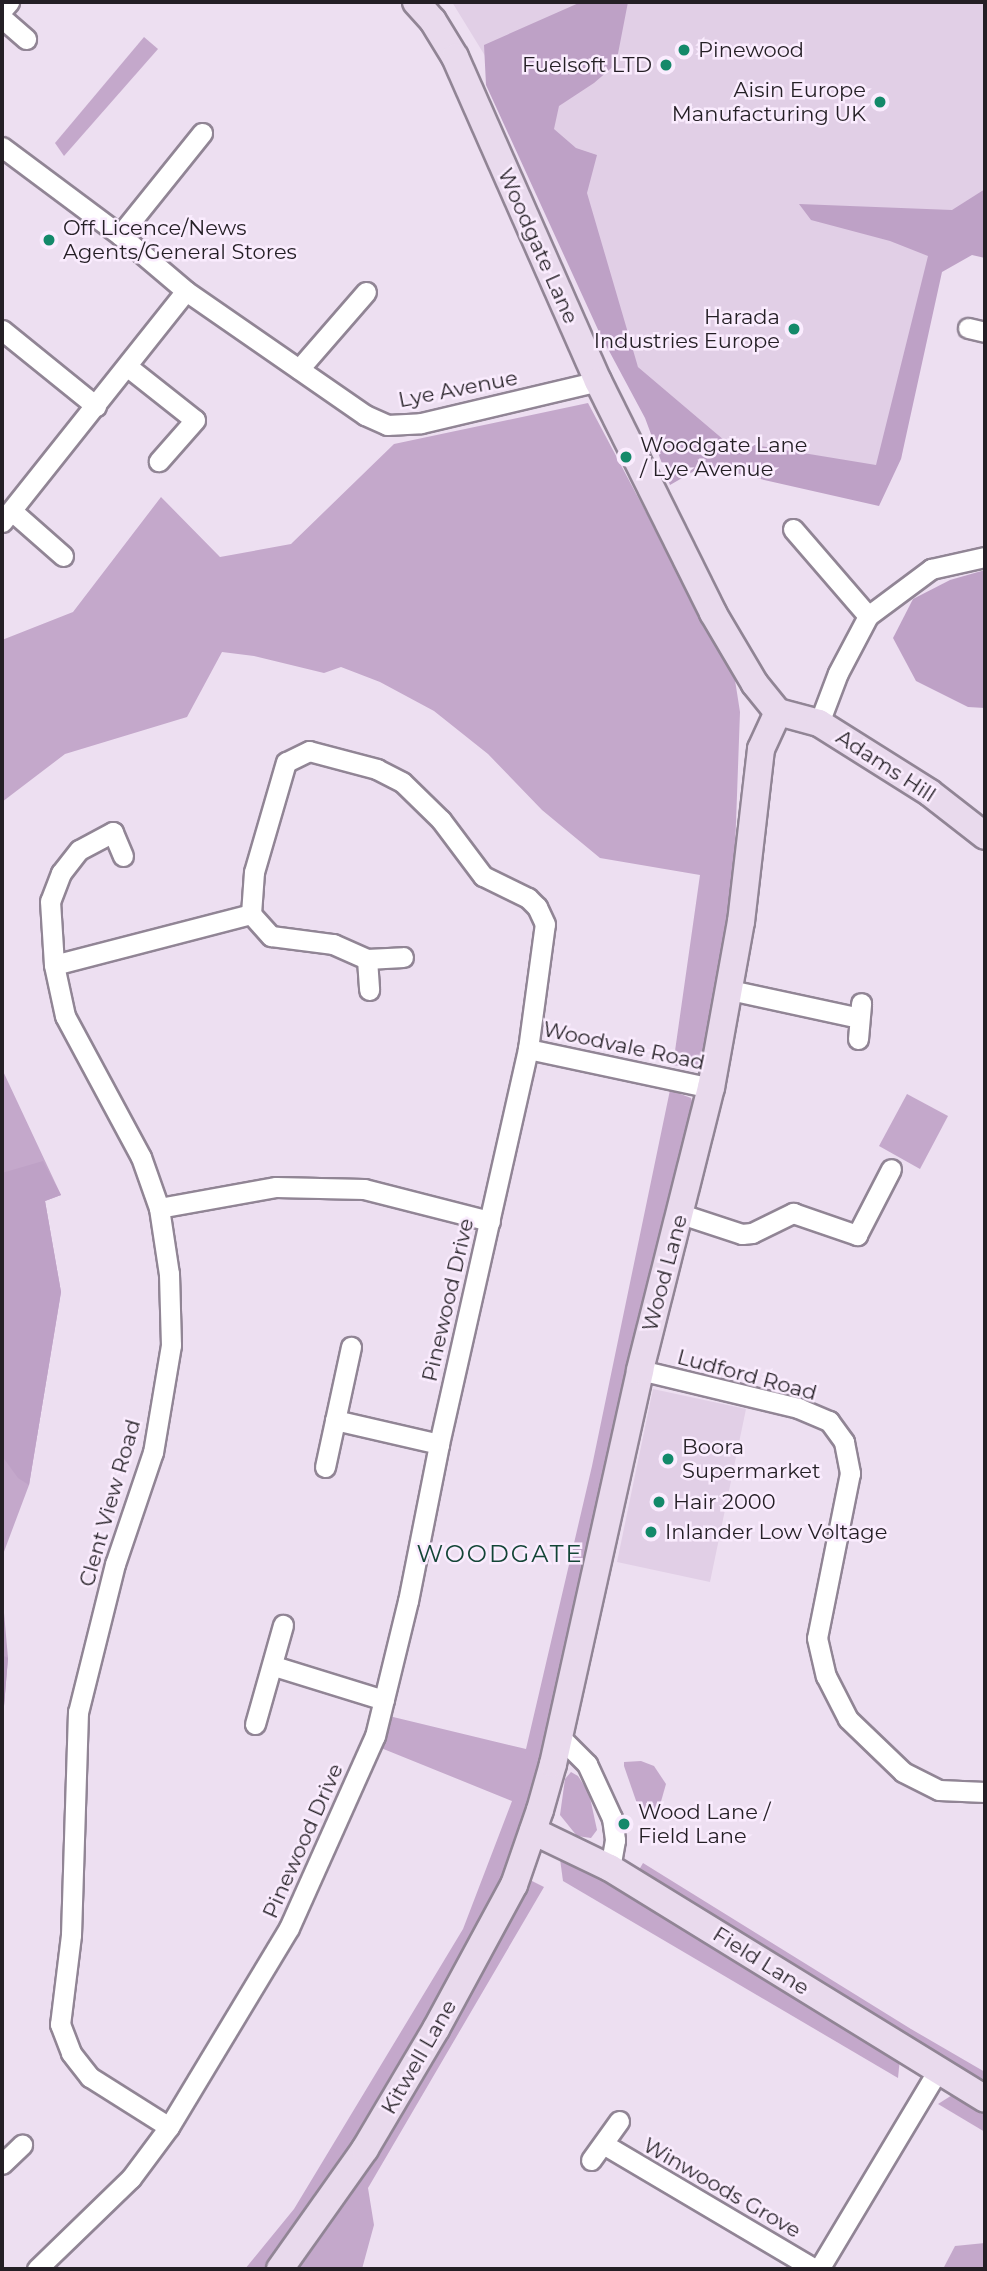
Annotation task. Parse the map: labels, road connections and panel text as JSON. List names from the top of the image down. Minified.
{"streets":{"street":["Woodgate Lane","Lye Avenue","Adams Hill","Woodvale Road","Wood Lane","Pinewood Drive","Ludford Road","Clent View Road","Field Lane","Kitwell Lane","Winwoods Grove"]},"crossings":[["Woodgate Lane","Lye Avenue"],["Woodgate Lane","Adams Hill"],["Woodgate Lane","Wood Lane"],["Adams Hill","Wood Lane"],["Woodvale Road","Wood Lane"],["Woodvale Road","Pinewood Drive"],["Wood Lane","Ludford Road"],["Wood Lane","Field Lane"],["Wood Lane","Kitwell Lane"],["Pinewood Drive","Clent View Road"],["Field Lane","Kitwell Lane"]],"districts":["WOODGATE"],"places":["Pinewood","Fuelsoft LTD","Aisin Europe Manufacturing UK","Off Licence/News Agents/General Stores","Harada Industries Europe","Woodgate Lane / Lye Avenue","Boora Supermarket","Hair 2000","Inlander Low Voltage","Wood Lane / Field Lane"]}
